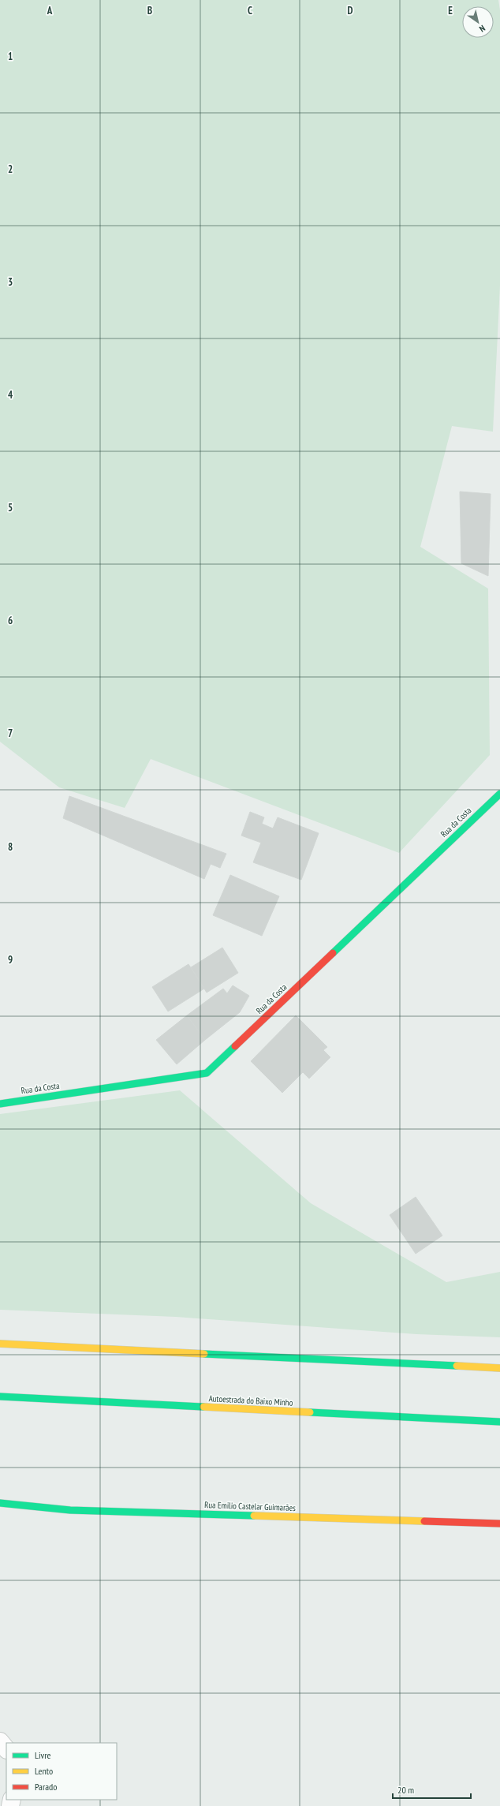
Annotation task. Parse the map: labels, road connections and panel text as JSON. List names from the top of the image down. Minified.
{"streets":{"main road":["Rua da Costa","Autoestrada do Baixo Minho","Rua Emilio Castelar Guimarães"]},"legend":["Livre","Lento","Parado"],"scale_bar":"20 m","north":"bottom right","grid":{"columns":["A","B","C","D","E"],"rows":["1","2","3","4","5","6","7","8","9"]}}
